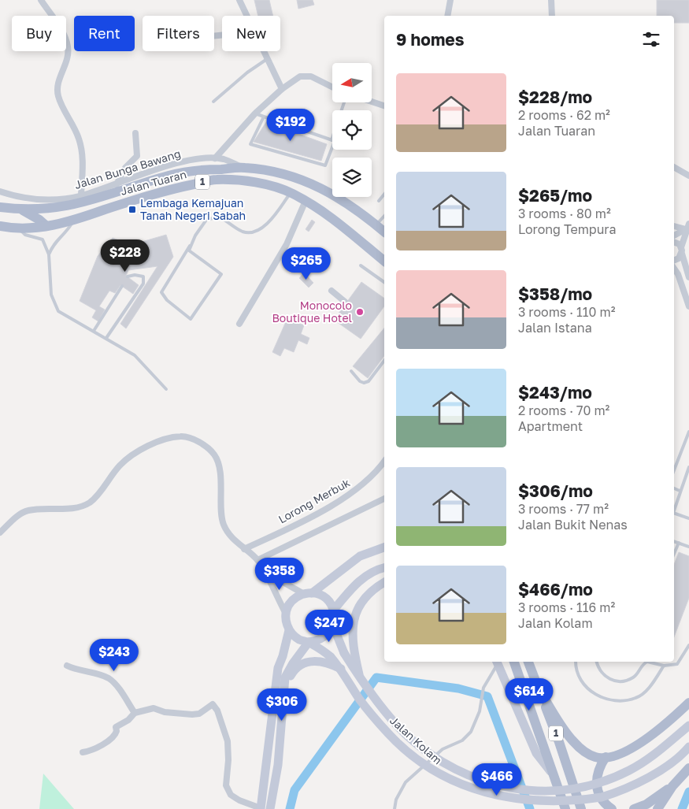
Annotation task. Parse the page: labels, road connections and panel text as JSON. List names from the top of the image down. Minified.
{"streets":{"main road":["1","Jalan Tuaran","Jalan Kolam"],"street":["Jalan Bunga Bawang","Lorong Merbuk"]},"places":{"transit":["Lembaga Kemajuan Tanah Negeri Sabah"],"other":["Monocolo Boutique Hotel"]},"north":"left","page":{"chip":["Buy","Rent","Filters","New"],"heading":"9 homes","list":[{"name":"$228/mo","note":"2 rooms · 62 m² · Jalan Tuaran"},{"name":"$265/mo","note":"3 rooms · 80 m² · Lorong Tempura"},{"name":"$358/mo","note":"3 rooms · 110 m² · Jalan Istana"},{"name":"$243/mo","note":"2 rooms · 70 m² · Apartment"},{"name":"$306/mo","note":"3 rooms · 77 m² · Jalan Bukit Nenas"},{"name":"$466/mo","note":"3 rooms · 116 m² · Jalan Kolam"}],"price":["$192","$228","$265","$358","$247","$243","$614","$306","$466"]}}
